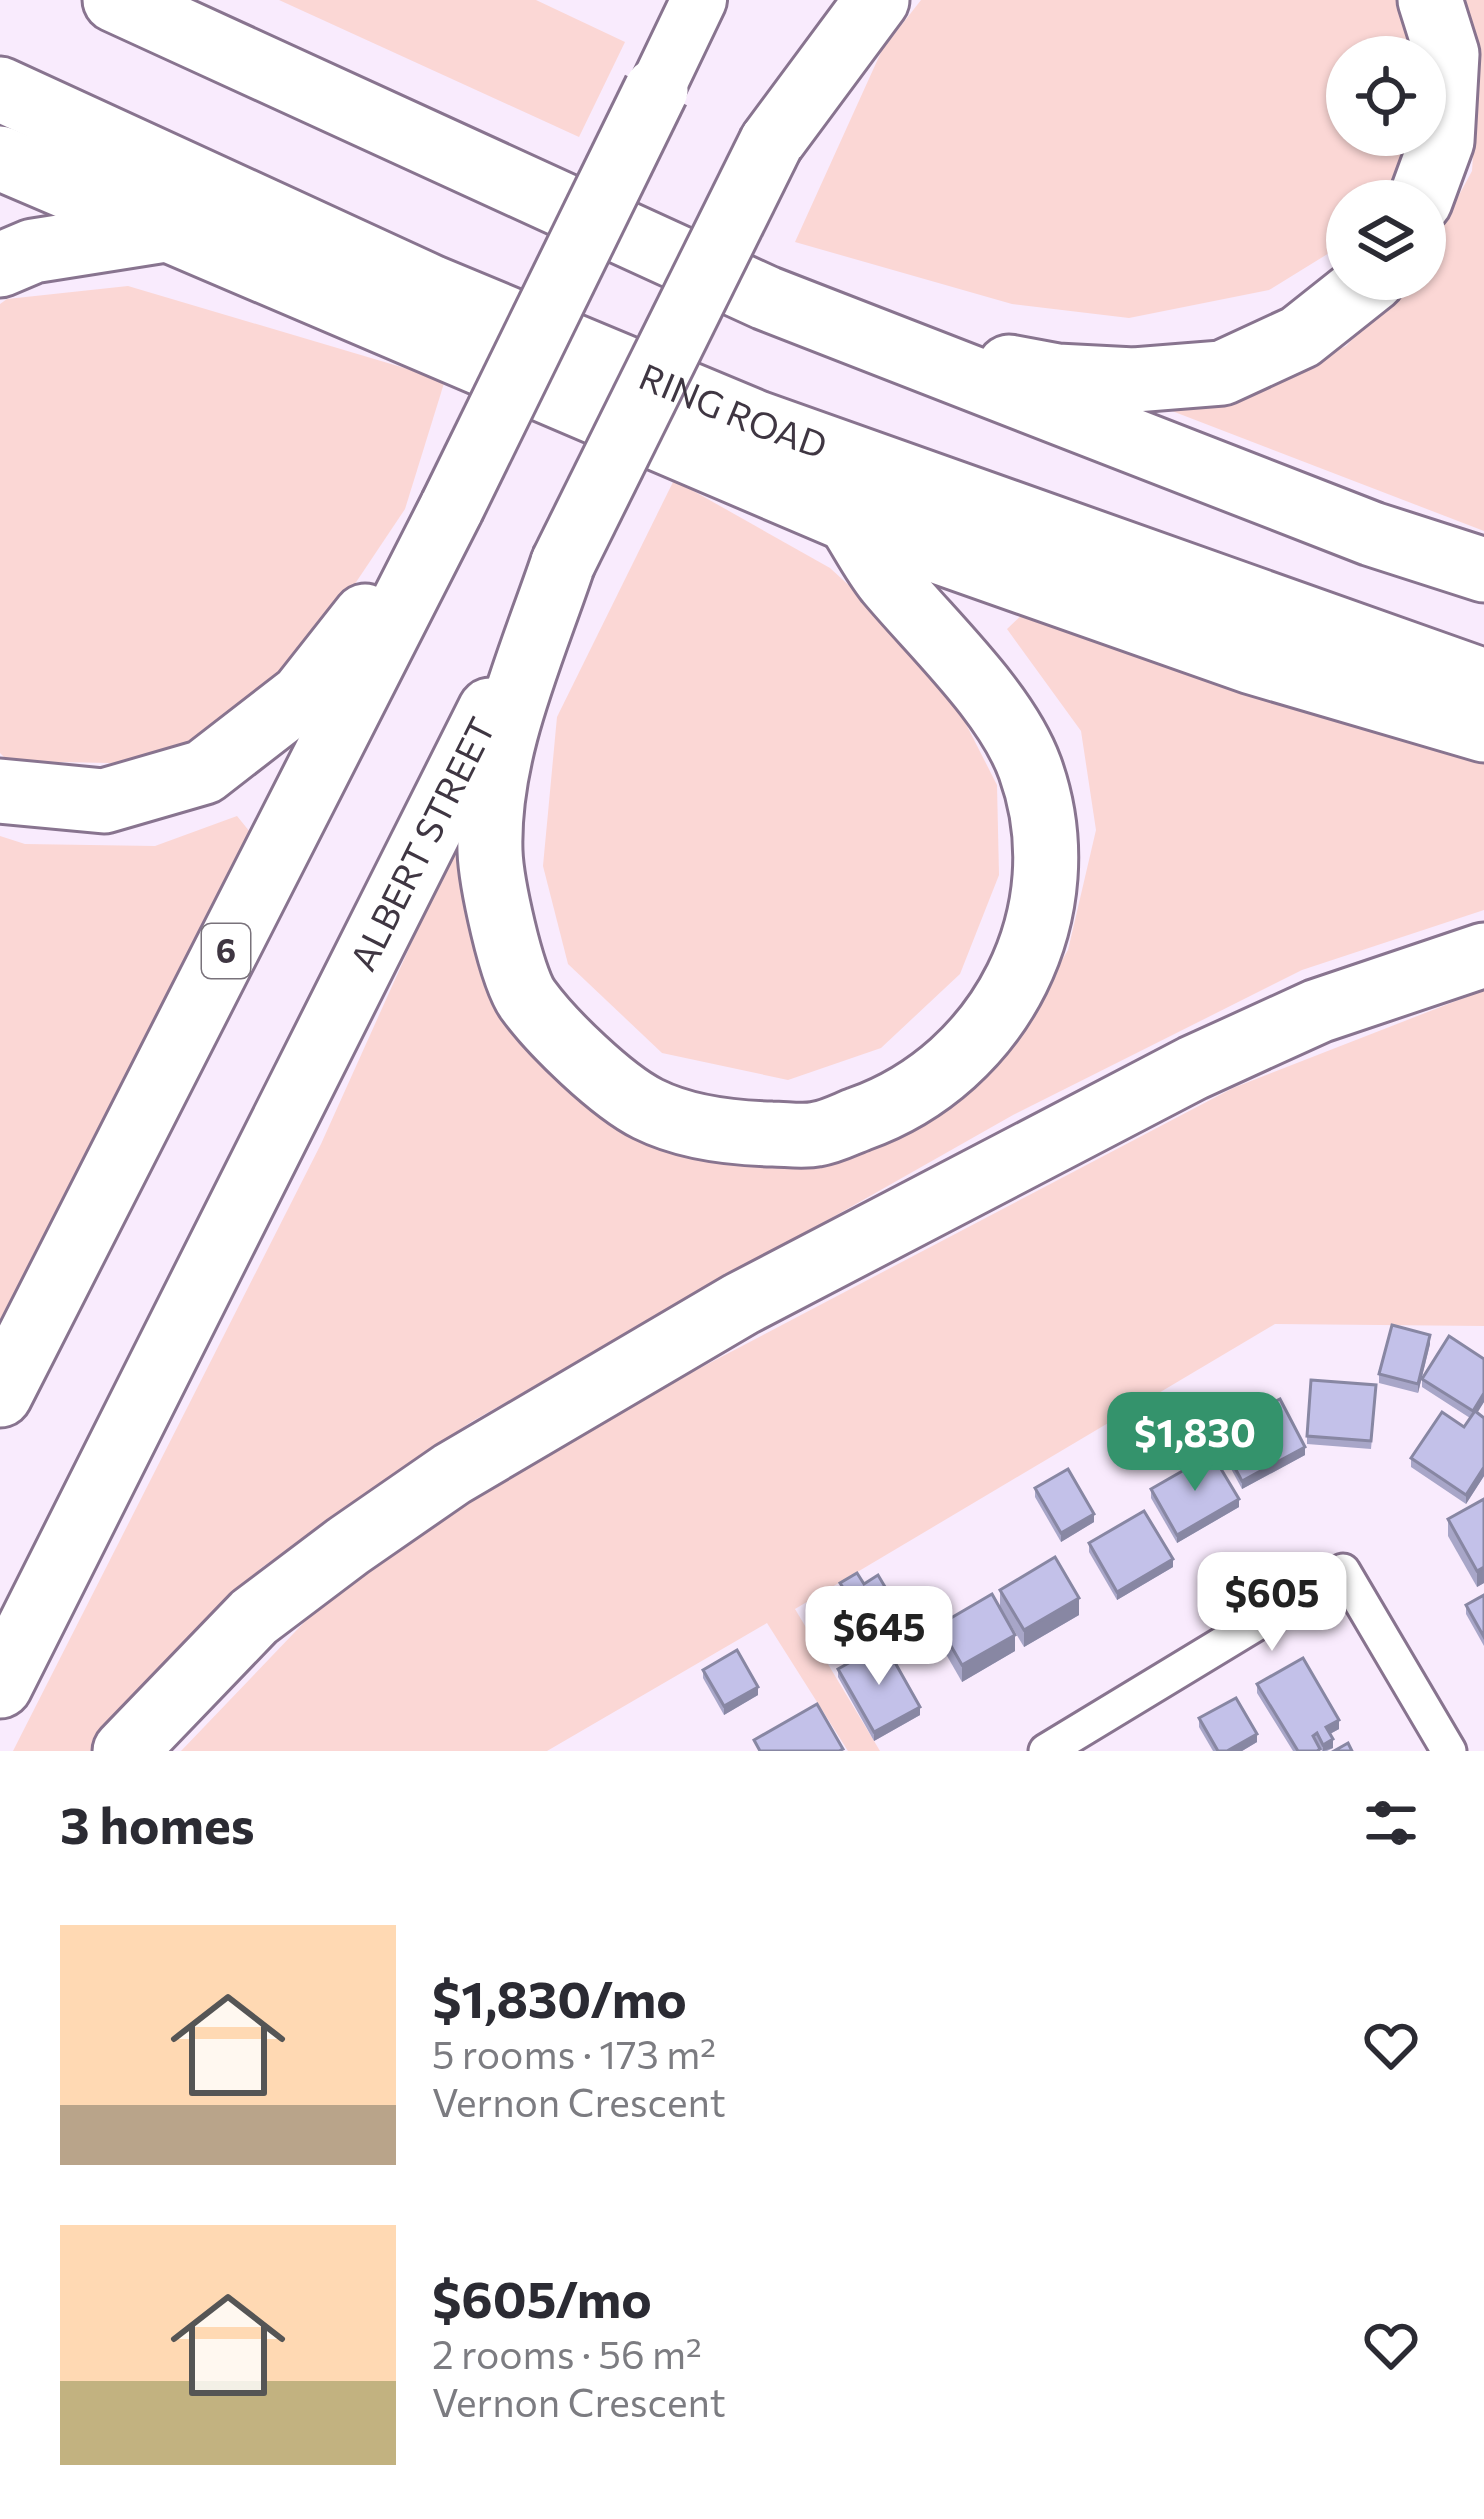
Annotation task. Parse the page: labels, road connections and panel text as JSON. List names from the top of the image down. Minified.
{"streets":{"highway":["RING ROAD","ALBERT STREET","6"]},"page":{"price":["$1,830","$605","$645"],"heading":"3 homes","list":[{"name":"$1,830/mo","note":"5 rooms · 173 m² · Vernon Crescent"},{"name":"$605/mo","note":"2 rooms · 56 m² · Vernon Crescent"}]}}
